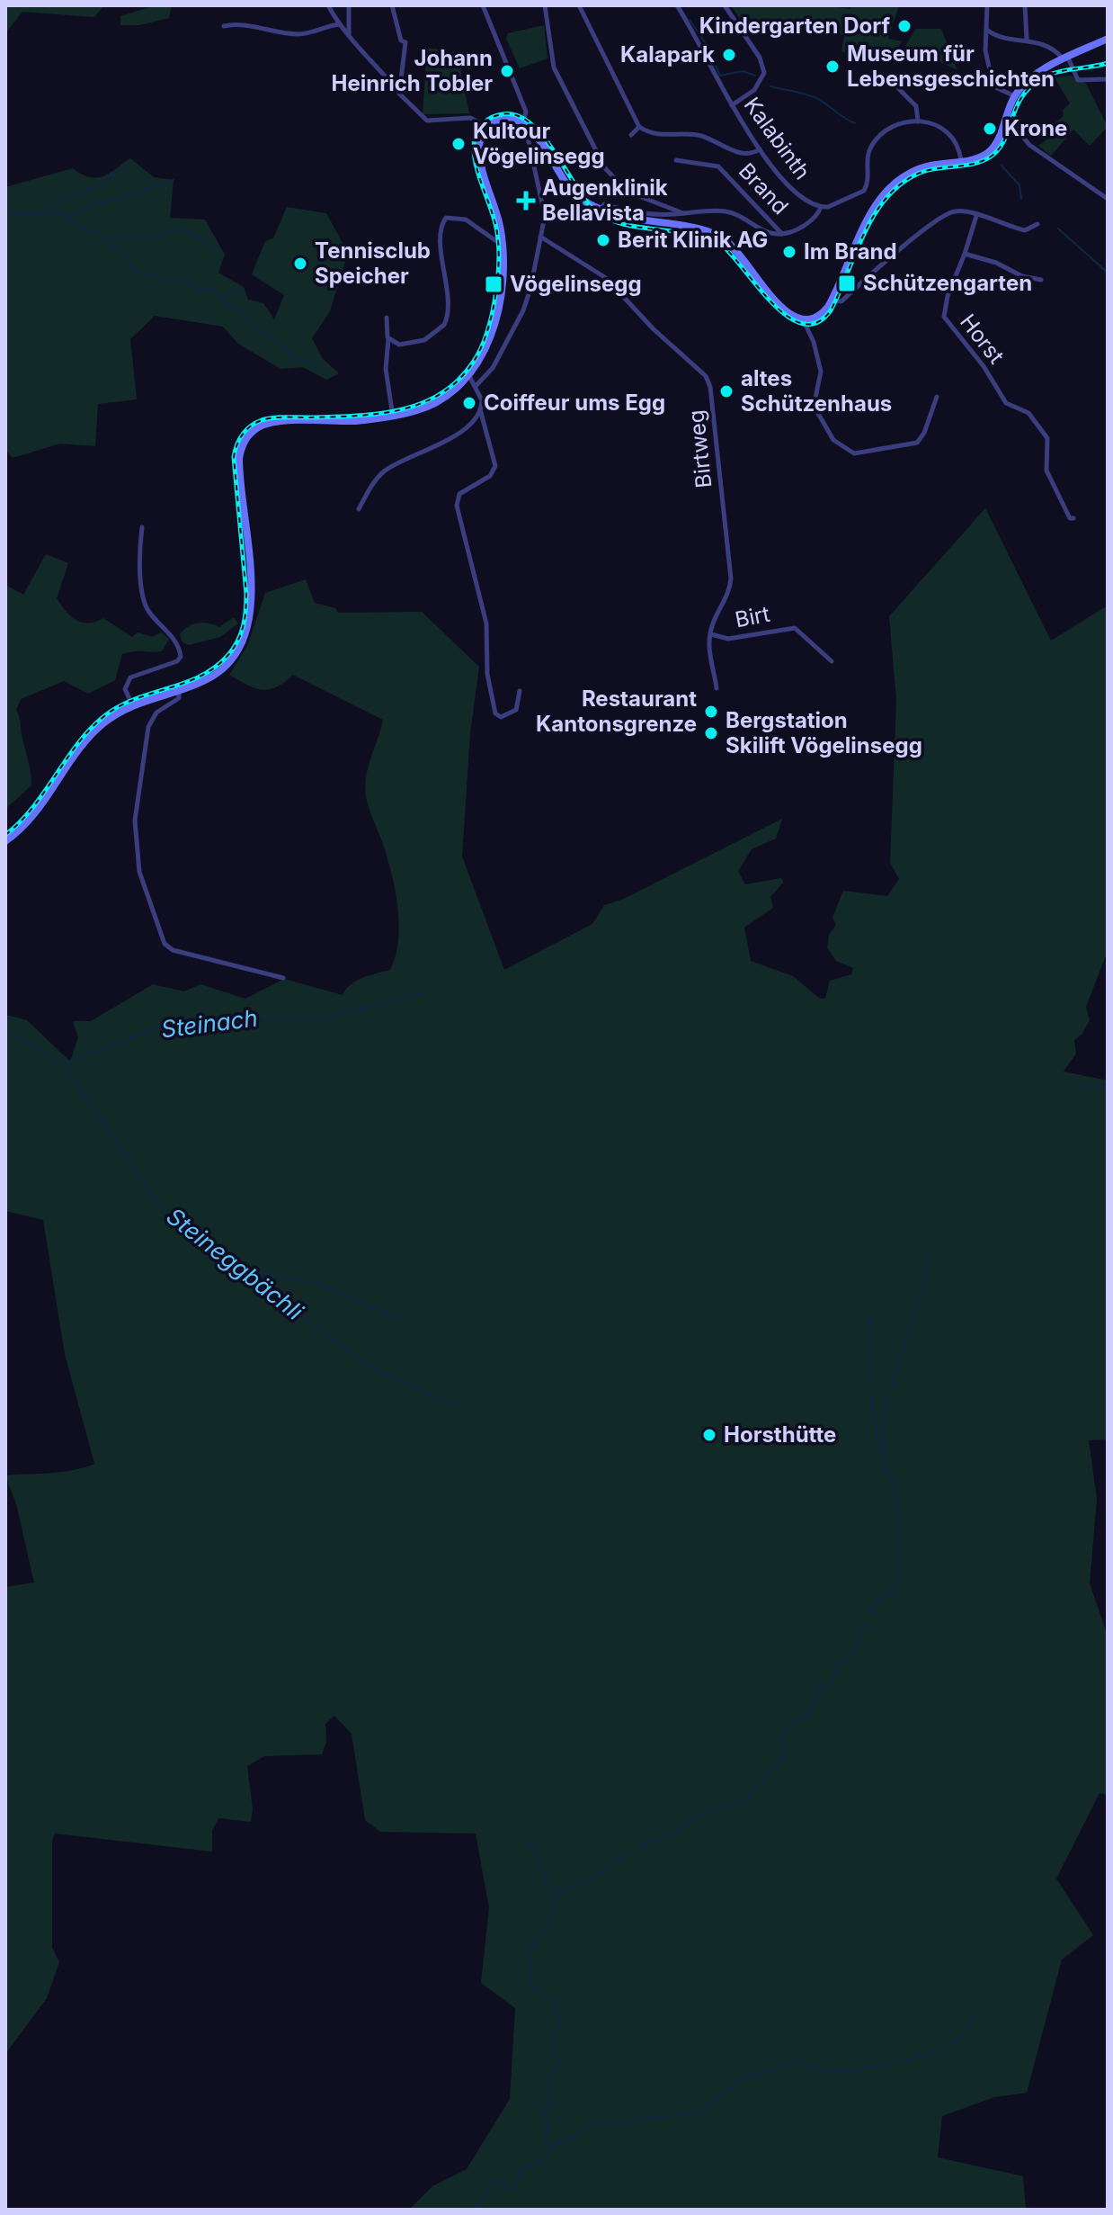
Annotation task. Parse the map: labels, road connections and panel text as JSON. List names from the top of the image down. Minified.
{"streets":{"street":["Kalabinth","Brand","Horst","Birtweg","Birt"]},"crossings":[["Birtweg","Birt"]],"water":["Steinach","Steineggbächli"],"places":{"other":["Kindergarten Dorf","Kalapark","Museum für Lebensgeschichten","Johann Heinrich Tobler","Krone","Kultour Vögelinsegg","Berit Klinik AG","Im Brand","Tennisclub Speicher","altes Schützenhaus","Coiffeur ums Egg","Restaurant Kantonsgrenze","Bergstation Skilift Vögelinsegg","Horsthütte"],"health":["Augenklinik Bellavista"],"transit":["Schützengarten","Vögelinsegg"]}}
